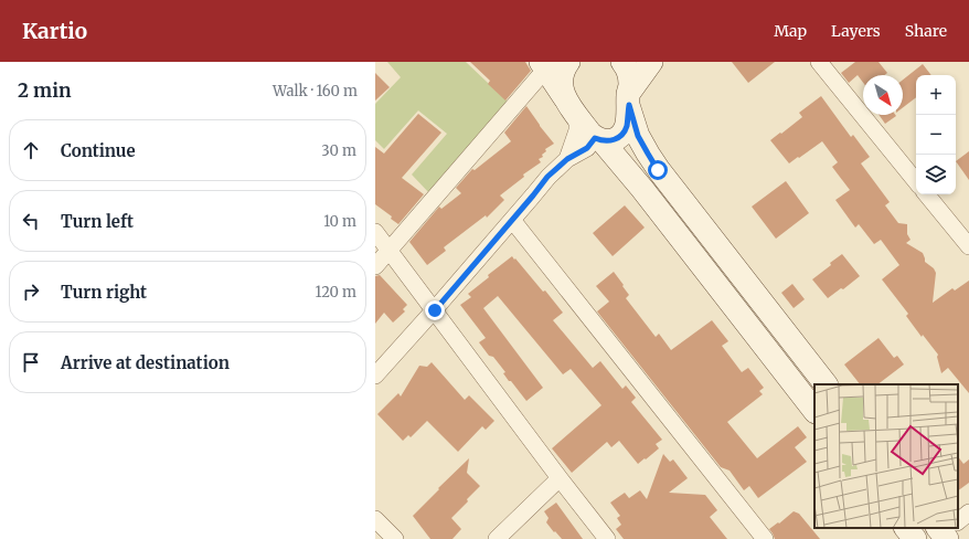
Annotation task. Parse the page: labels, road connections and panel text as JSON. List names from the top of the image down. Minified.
{"north":"bottom right","page":{"header":"Kartio","nav":["Map","Layers","Share"],"heading":["2 min","Walk · 160 m"],"map_buttons":["+","−"],"list":[["Continue","30 m"],["Turn left","10 m"],["Turn right","120 m"],"Arrive at destination"]}}
